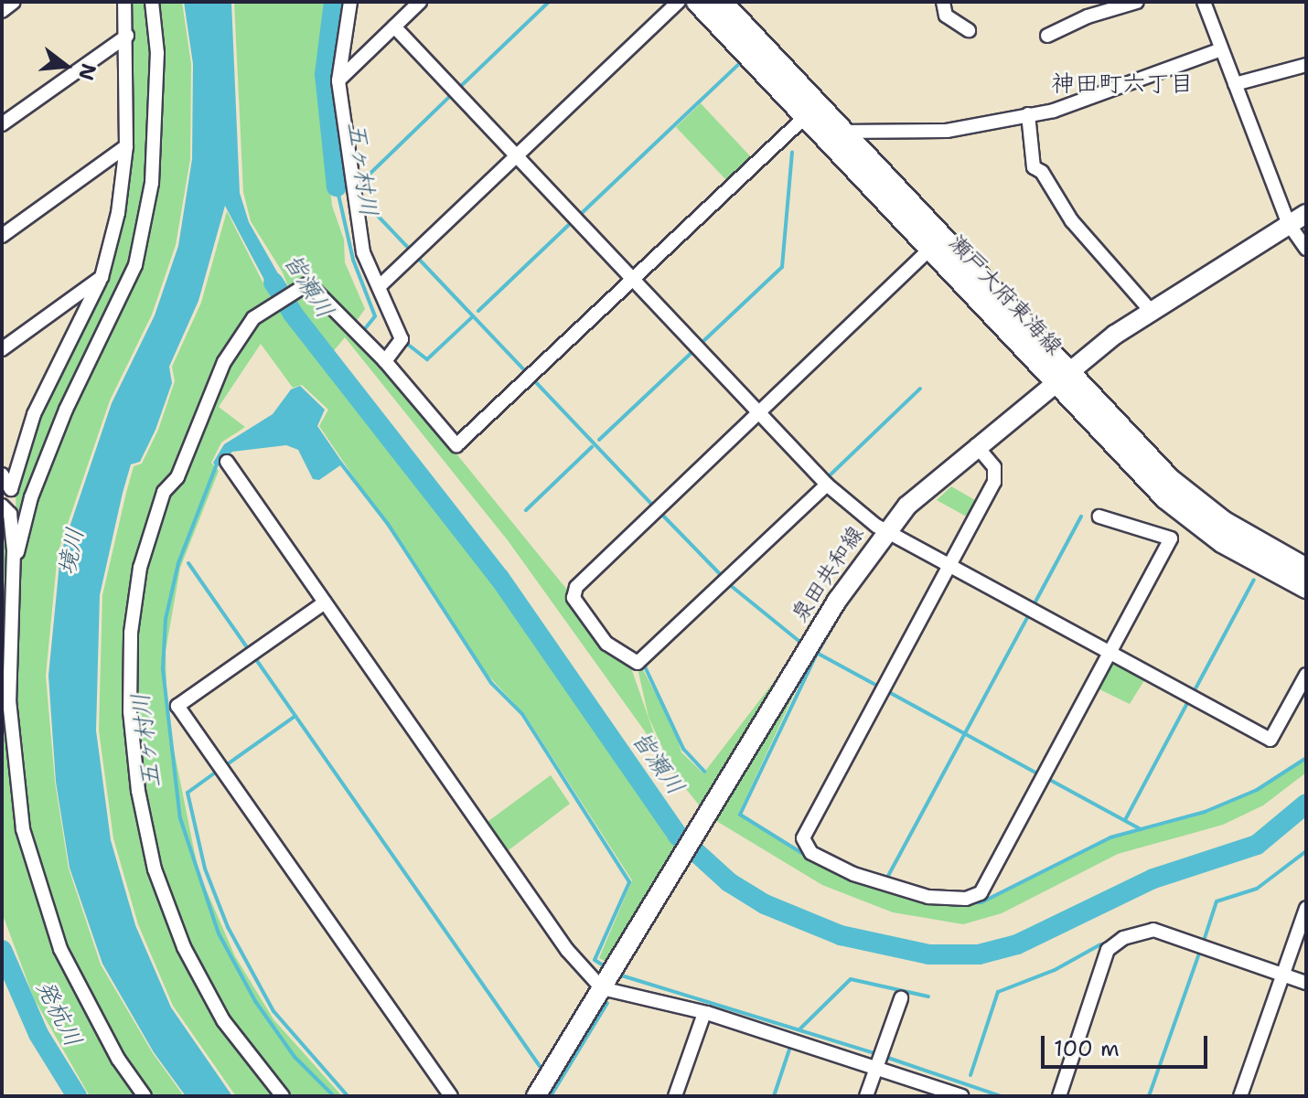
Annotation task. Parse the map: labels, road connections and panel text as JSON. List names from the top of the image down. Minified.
{"streets":{"main road":["瀬戸大府東海線","泉田共和線"]},"crossings":[["瀬戸大府東海線","泉田共和線"]],"districts":["神田町六丁目"],"water":["五ヶ村川","皆瀬川","境川","発杭川"],"scale_bar":"100 m","north":"right"}
